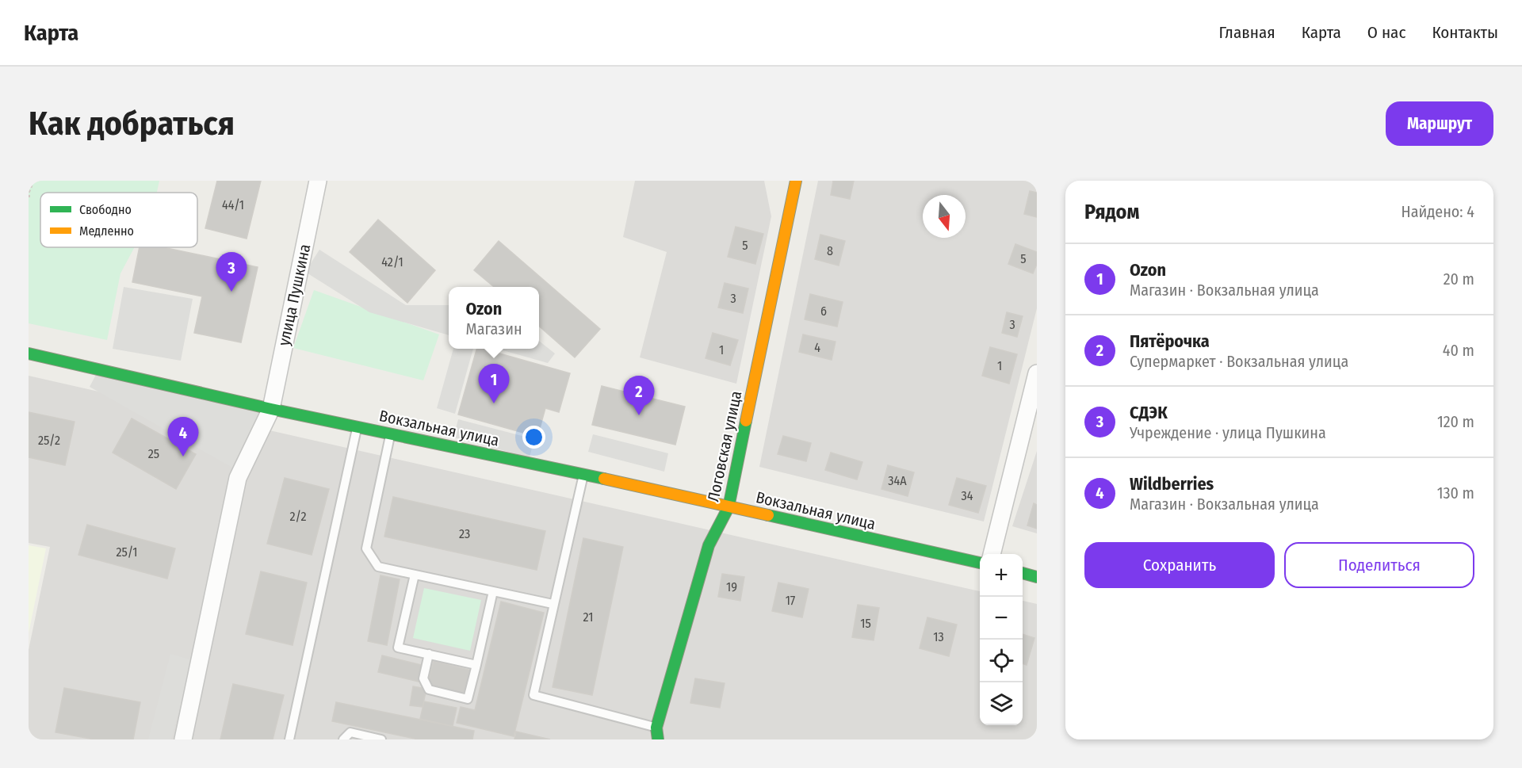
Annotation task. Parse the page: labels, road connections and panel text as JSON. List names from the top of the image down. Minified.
{"streets":{"main road":["Вокзальная улица","Логовская улица"],"street":["улица Пушкина"]},"crossings":[["улица Пушкина","Вокзальная улица"],["Вокзальная улица","Логовская улица"]],"house_numbers":["44/1","5","8","5","42/1","3","6","3","4","1","1","25/2","25","34А","34","2/2","23","25/1","19","17","21","15","13"],"legend":["Свободно","Медленно"],"north":"bottom","page":{"header":"Карта","nav":["Главная","Карта","О нас","Контакты"],"buttons":["Маршрут",["Сохранить","Поделиться"]],"title":"Как добраться","heading":["Рядом","Найдено: 4"],"list":[{"mark":"1","name":"Ozon","note":"Магазин · Вокзальная улица","value":"20 m"},{"mark":"2","name":"Пятёрочка","note":"Супермаркет · Вокзальная улица","value":"40 m"},{"mark":"3","name":"СДЭК","note":"Учреждение · улица Пушкина","value":"120 m"},{"mark":"4","name":"Wildberries","note":"Магазин · Вокзальная улица","value":"130 m"}],"pins":["3","1","2","4"],"popup":["Ozon","Магазин"],"map_buttons":["+","−"]}}
